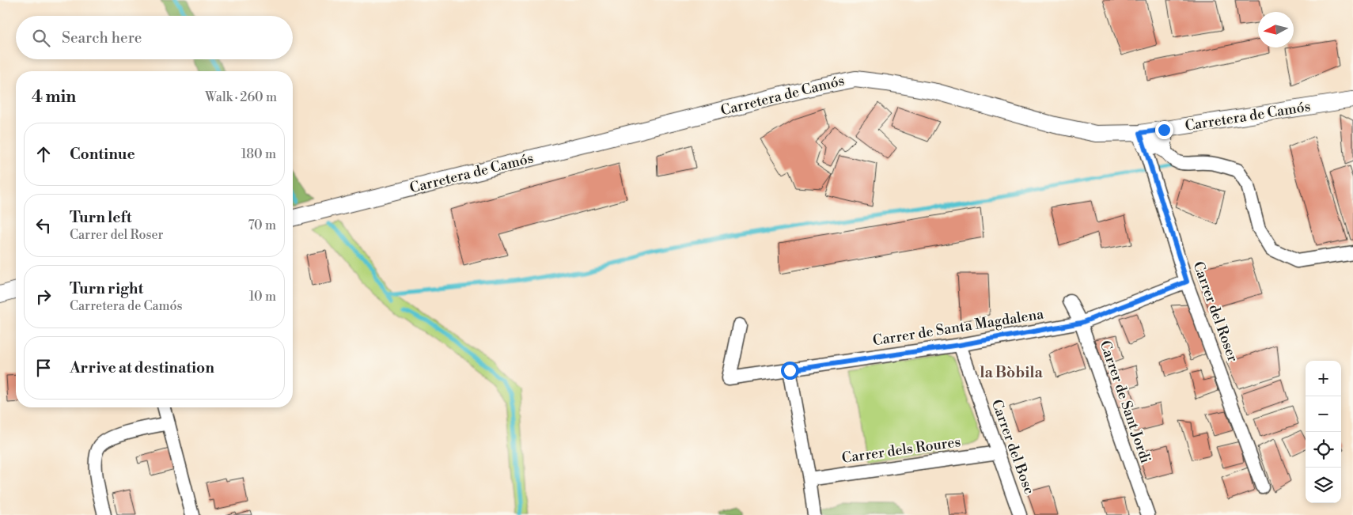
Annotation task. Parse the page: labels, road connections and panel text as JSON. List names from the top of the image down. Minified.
{"streets":{"street":["Carretera de Camós","Carrer del Roser","Carrer de Santa Magdalena","Carrer de Sant Jordi","Carrer del Bosc","Carrer dels Roures"]},"crossings":[["Carretera de Camós","Carrer del Roser"],["Carrer del Roser","Carrer de Santa Magdalena"],["Carrer de Santa Magdalena","Carrer de Sant Jordi"],["Carrer de Santa Magdalena","Carrer del Bosc"],["Carrer del Bosc","Carrer dels Roures"]],"districts":["la Bòbila"],"north":"left","page":{"search":"Search here","heading":["4 min","Walk · 260 m"],"list":[["Continue","180 m"],["Turn left","Carrer del Roser","70 m"],["Turn right","Carretera de Camós","10 m"],"Arrive at destination"],"map_buttons":["+","−"]}}
